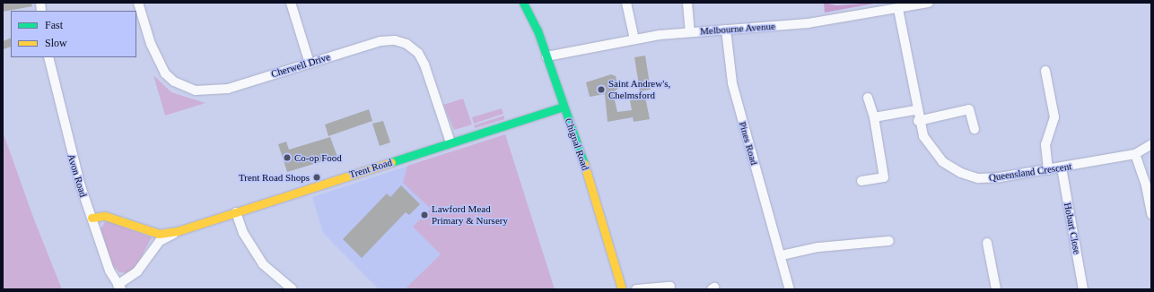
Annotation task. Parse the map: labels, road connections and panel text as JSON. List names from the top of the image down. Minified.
{"streets":{"street":["Melbourne Avenue","Cherwell Drive","Pines Road","Chignal Road","Trent Road","Queensland Crescent","Avon Road","Hobart Close"]},"crossings":[["Melbourne Avenue","Pines Road"],["Melbourne Avenue","Chignal Road"],["Melbourne Avenue","Queensland Crescent"],["Cherwell Drive","Trent Road"],["Chignal Road","Trent Road"],["Trent Road","Avon Road"],["Queensland Crescent","Hobart Close"]],"places":["Saint Andrew's, Chelmsford","Co-op Food","Trent Road Shops","Lawford Mead Primary & Nursery"],"legend":["Fast","Slow"]}
